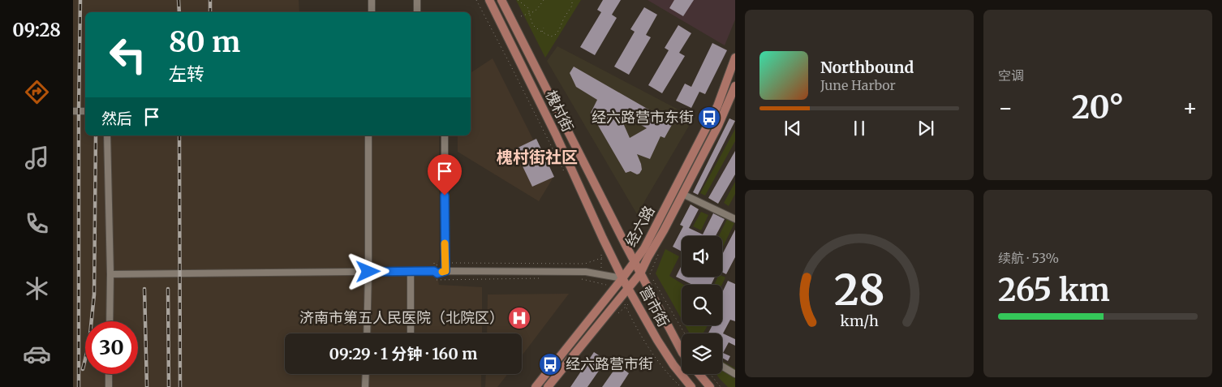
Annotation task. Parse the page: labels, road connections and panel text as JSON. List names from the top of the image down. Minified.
{"streets":{"main road":["槐村街","经六路","营市街"]},"crossings":[["槐村街","经六路"],["槐村街","营市街"],["经六路","营市街"]],"districts":["槐村街社区"],"places":{"bus stop":["经六路营市东街","经六路营市街"],"hospital":["济南市第五人民医院（北院区）"]},"page":{"tabs":"09:28","tile":["空调",["续航 · 53%","265 km"]],"turn":["80 m","左转"],"song":["Northbound","June Harbor"],"heat":["−","20°","+"],"then":"然后","limit":"30","trip":"09:29 · 1 分钟 · 160 m","gauge":["28","km/h"]}}
